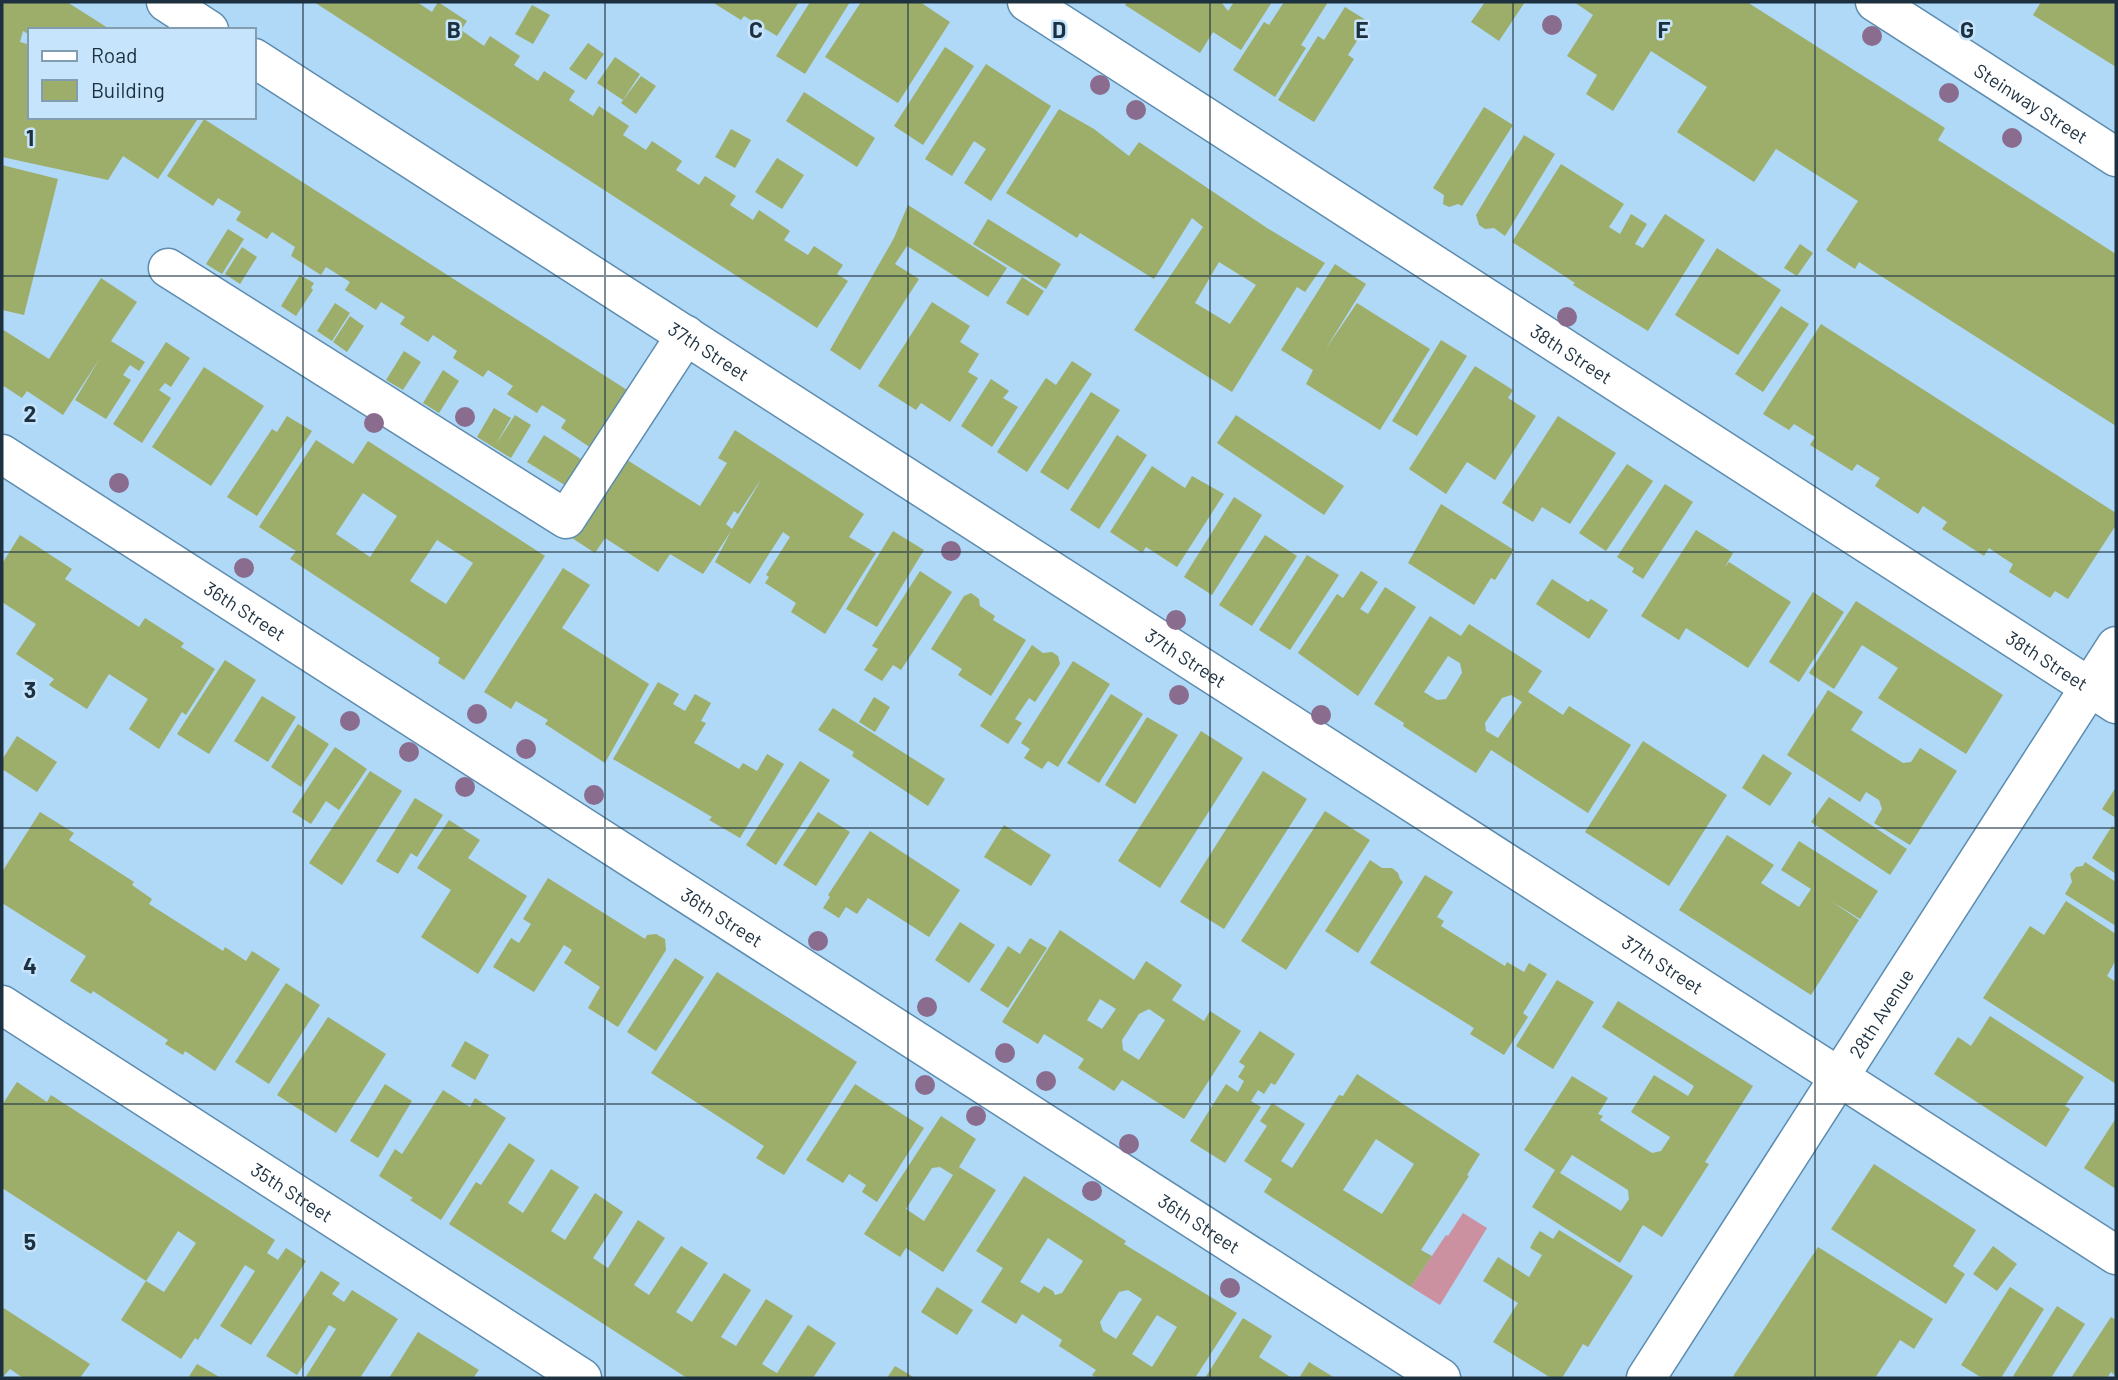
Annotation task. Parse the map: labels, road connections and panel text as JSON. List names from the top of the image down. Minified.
{"streets":{"street":["Steinway Street","37th Street","38th Street","36th Street","28th Avenue","35th Street"]},"crossings":[["37th Street","28th Avenue"],["38th Street","28th Avenue"]],"legend":["Road","Building"],"grid":{"columns":["B","C","D","E","F","G"],"rows":["1","2","3","4","5"]}}
